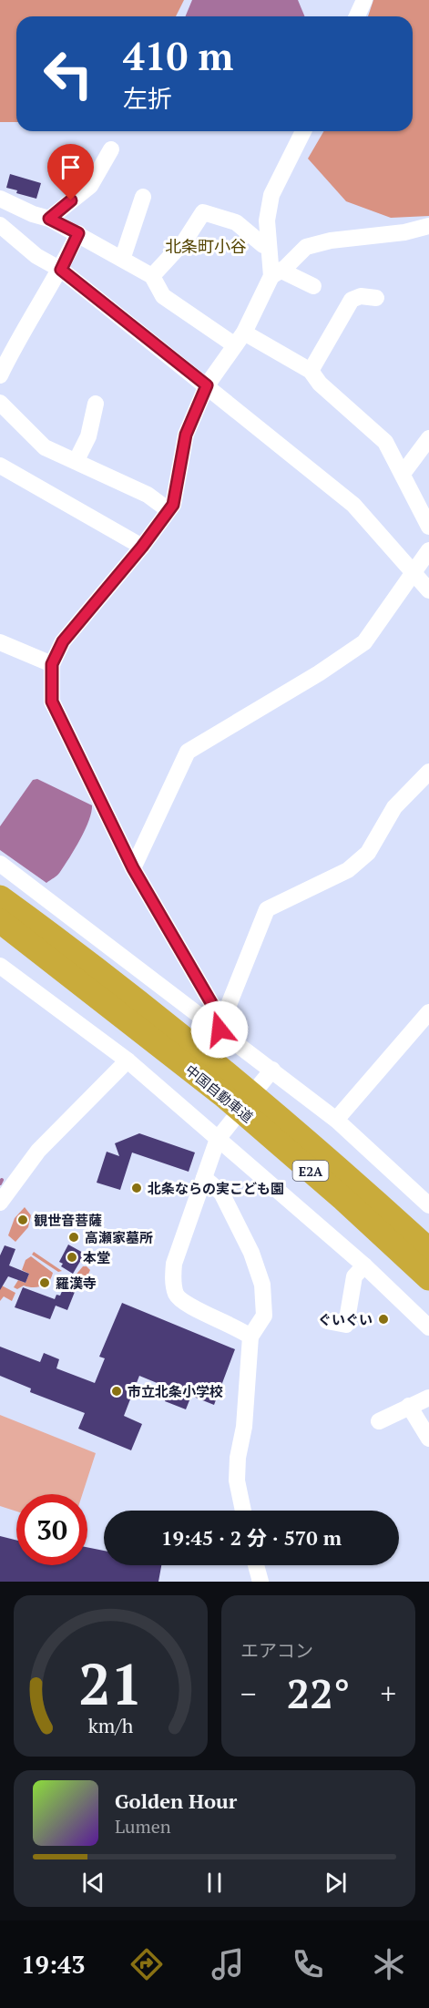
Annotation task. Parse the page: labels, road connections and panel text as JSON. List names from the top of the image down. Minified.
{"streets":{"highway":["中国自動車道","E2A"]},"districts":["北条町小谷"],"places":["北条ならの実こども園","観世音菩薩","高瀬家墓所","本堂","羅漢寺","ぐいぐい","市立北条小学校"],"page":{"turn":["410 m","左折"],"limit":"30","trip":"19:45 · 2 分 · 570 m","tile":"エアコン","heat":["−","22°","+"],"song":["Golden Hour","Lumen"],"tabs":"19:43","gauge":["21","km/h"]}}
